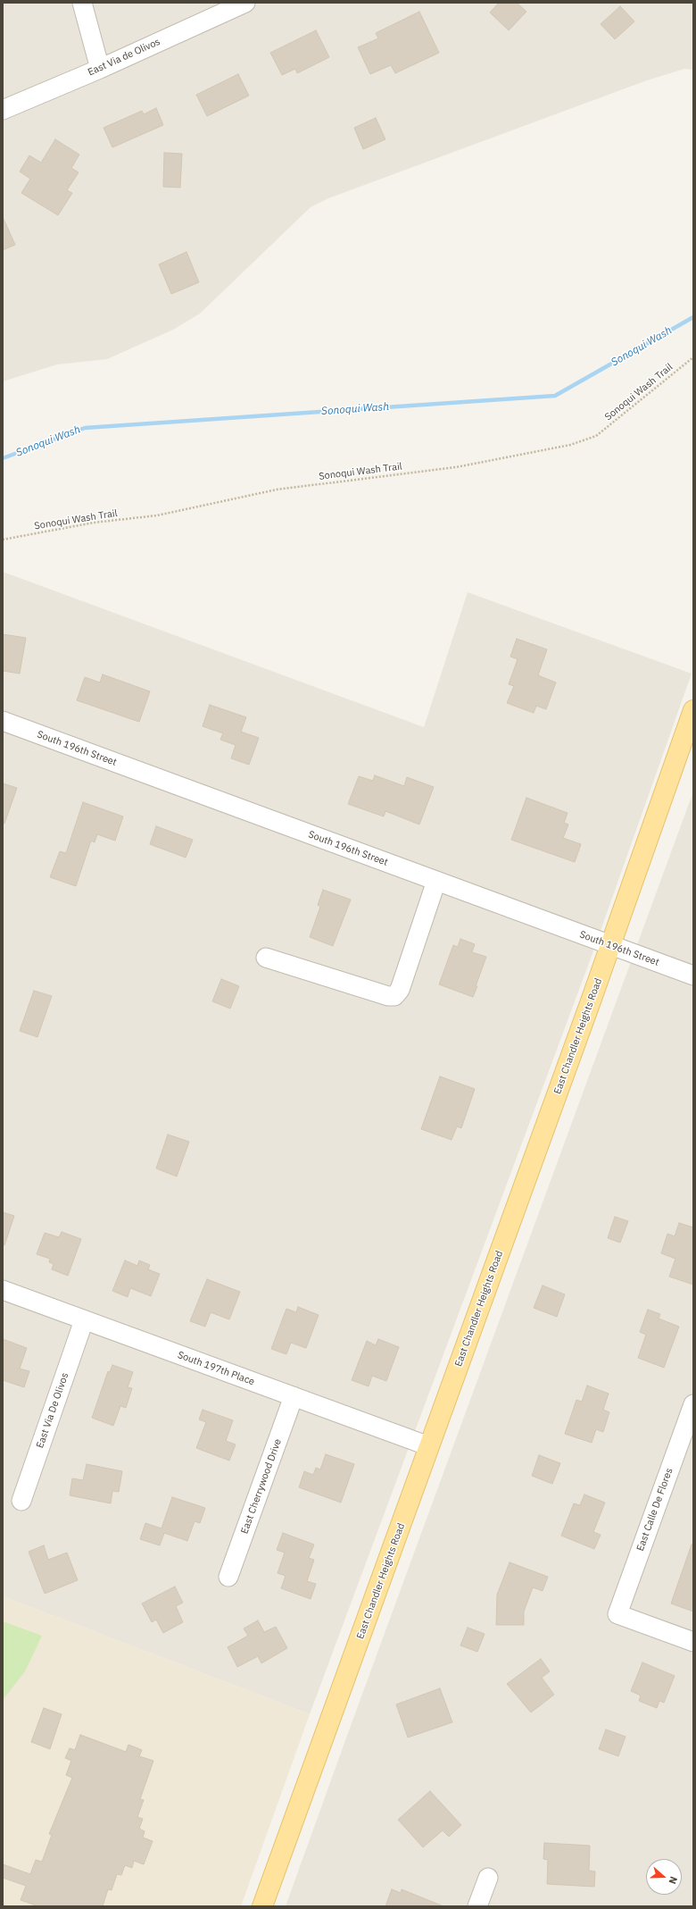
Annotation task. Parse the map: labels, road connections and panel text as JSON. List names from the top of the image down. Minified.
{"streets":{"main road":["East Chandler Heights Road"],"street":["East Via de Olivos","South 196th Street","South 197th Place","East Via De Olivos","East Cherrywood Drive","East Calle De Flores"],"path":["Sonoqui Wash Trail"]},"crossings":[["South 196th Street","East Chandler Heights Road"],["East Chandler Heights Road","South 197th Place"],["South 197th Place","East Via De Olivos"],["South 197th Place","East Cherrywood Drive"]],"water":["Sonoqui Wash"],"north":"right"}
